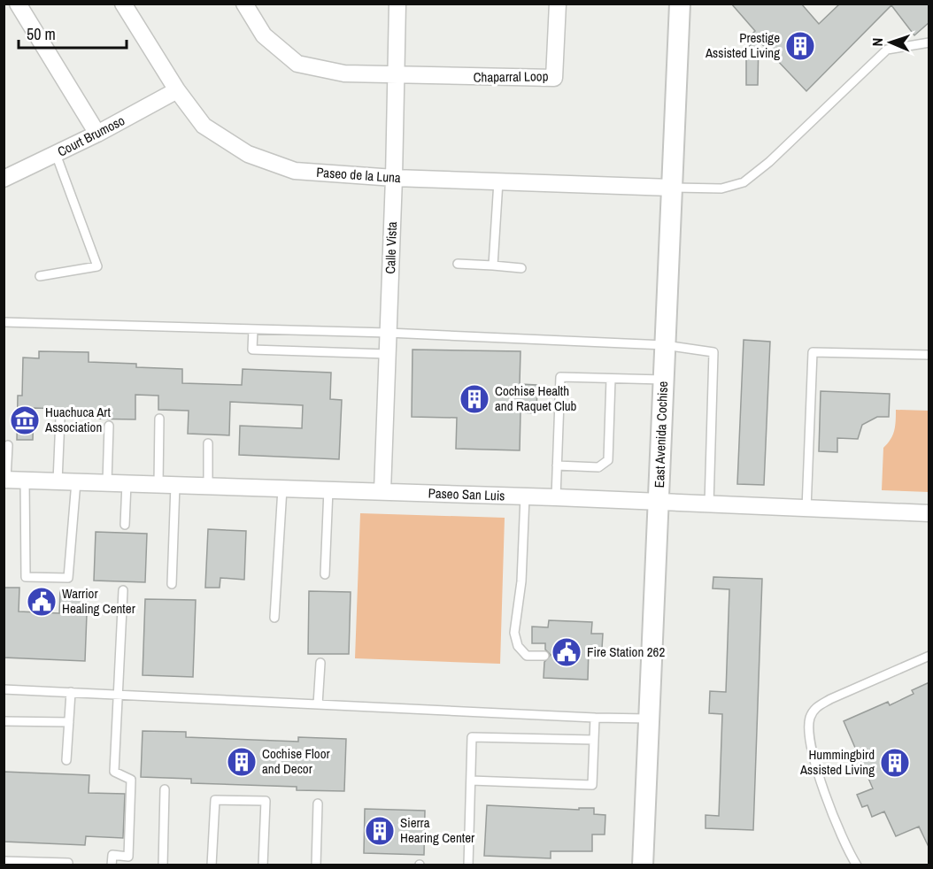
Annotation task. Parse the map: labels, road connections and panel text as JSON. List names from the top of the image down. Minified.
{"streets":{"street":["Chaparral Loop","Court Brumoso","Paseo de la Luna","Calle Vista","East Avenida Cochise","Paseo San Luis"]},"crossings":[["Chaparral Loop","Calle Vista"],["Court Brumoso","Paseo de la Luna"],["Paseo de la Luna","Calle Vista"],["Paseo de la Luna","East Avenida Cochise"],["Calle Vista","Paseo San Luis"],["East Avenida Cochise","Paseo San Luis"]],"places":{"building":["Prestige Assisted Living","Cochise Health and Raquet Club","Cochise Floor and Decor","Hummingbird Assisted Living","Sierra Hearing Center"],"museum":["Huachuca Art Association"],"public building":["Warrior Healing Center","Fire Station 262"]},"scale_bar":"50 m","north":"left"}
